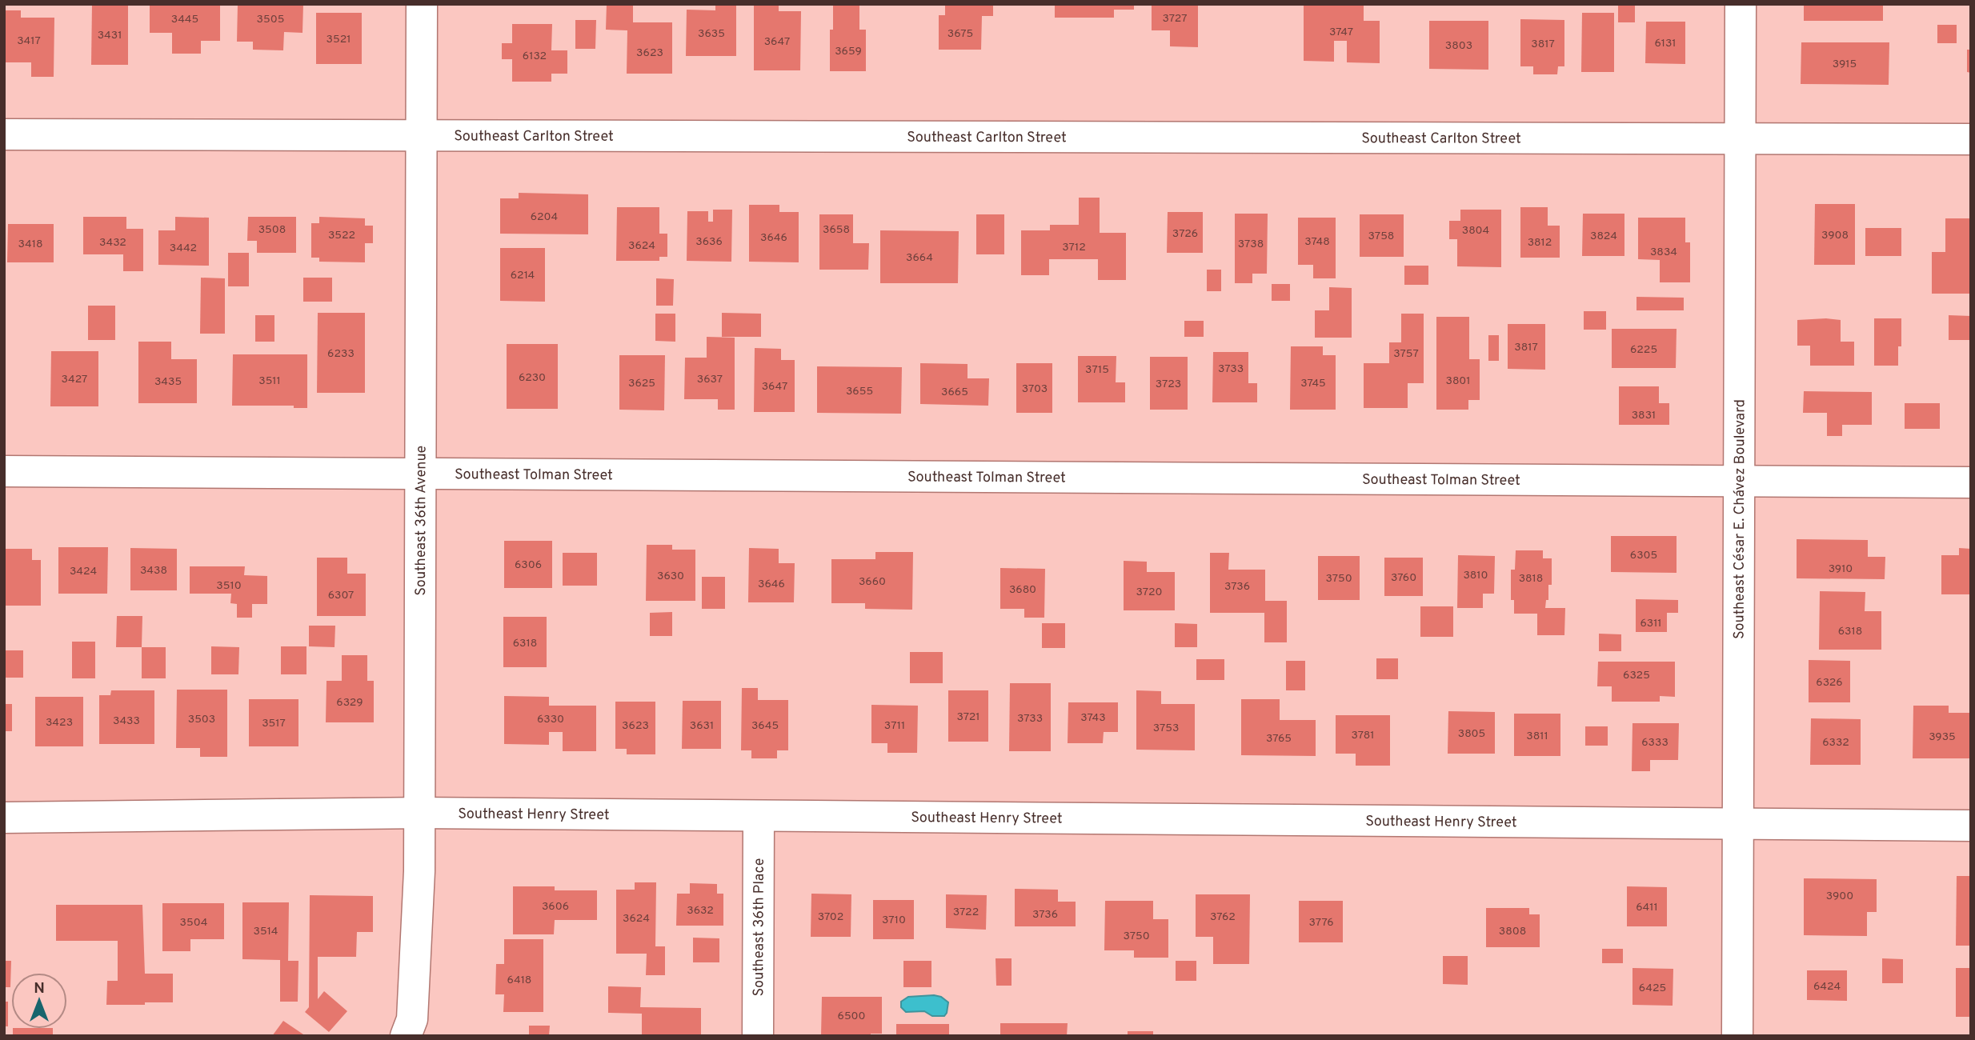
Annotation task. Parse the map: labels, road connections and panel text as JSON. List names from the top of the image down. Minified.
{"streets":{"street":["Southeast Carlton Street","Southeast Tolman Street","Southeast César E. Chávez Boulevard","Southeast 36th Avenue","Southeast Henry Street","Southeast 36th Place"]},"crossings":[["Southeast Carlton Street","Southeast César E. Chávez Boulevard"],["Southeast Carlton Street","Southeast 36th Avenue"],["Southeast Tolman Street","Southeast César E. Chávez Boulevard"],["Southeast Tolman Street","Southeast 36th Avenue"],["Southeast César E. Chávez Boulevard","Southeast Henry Street"],["Southeast 36th Avenue","Southeast Henry Street"],["Southeast Henry Street","Southeast 36th Place"]],"house_numbers":["3727","3445","3505","3747","3635","3675","3431","3521","3417","3647","6131","3817","3803","3659","3623","6132","3915","6204","3508","3658","3804","3726","3522","3908","3758","3824","3646","3636","3748","3432","3812","3418","3738","3624","3712","3442","3834","3664","6214","3817","6225","6233","3757","3733","3715","6230","3427","3637","3511","3801","3435","3625","3745","3723","3647","3703","3655","3665","3831","6305","6306","3910","3438","3424","3810","3630","3760","3750","3818","3660","3646","3510","3736","3680","3720","6307","6311","6318","6318","6325","6326","6329","3721","3743","3733","3503","6330","3433","3423","3517","3623","3631","3645","3711","3753","3805","3781","3811","3935","3765","6333","6332","3900","3606","6411","3632","3722","3736","3702","3762","3624","3710","3504","3776","3514","3808","3750","6418","6424","6425","6500"],"north":"top"}
